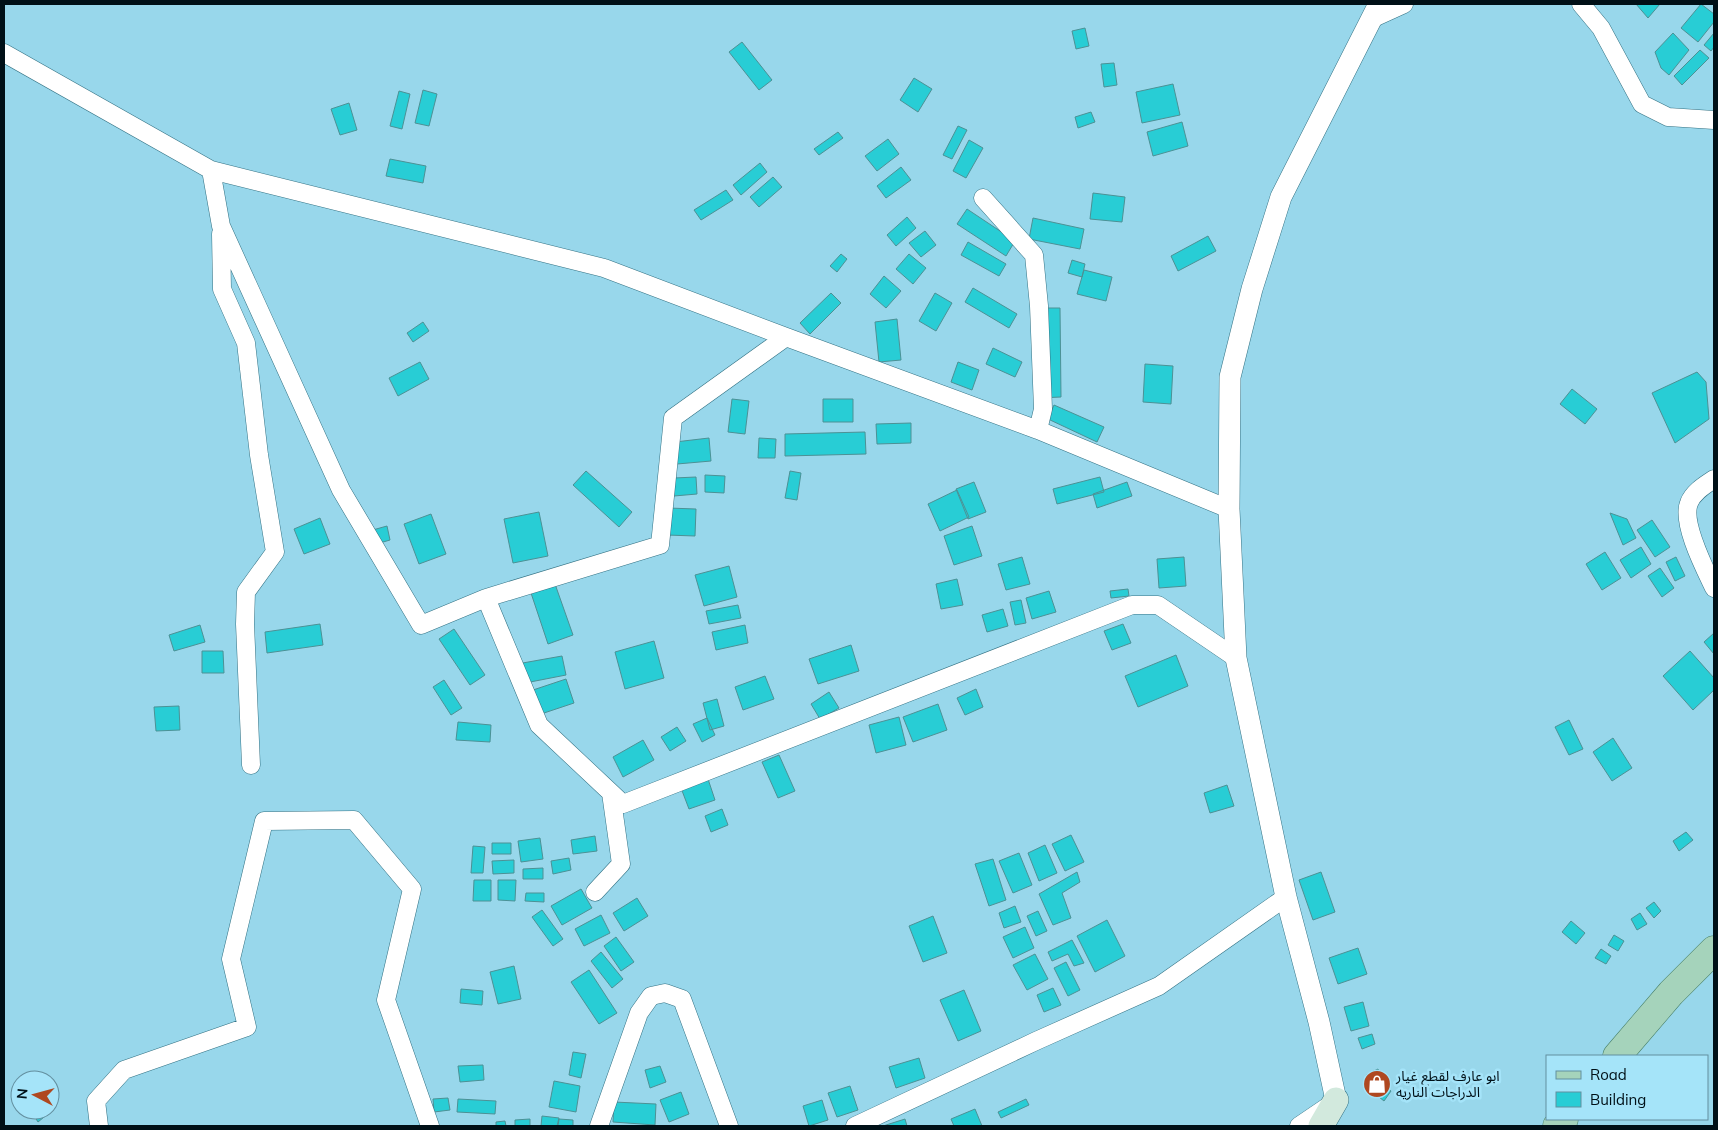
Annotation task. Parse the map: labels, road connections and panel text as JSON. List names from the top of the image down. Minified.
{"places":{"shop":["ابو عارف لقطع غيار الدراجات الناريه"]},"legend":["Road","Building"],"north":"left"}
